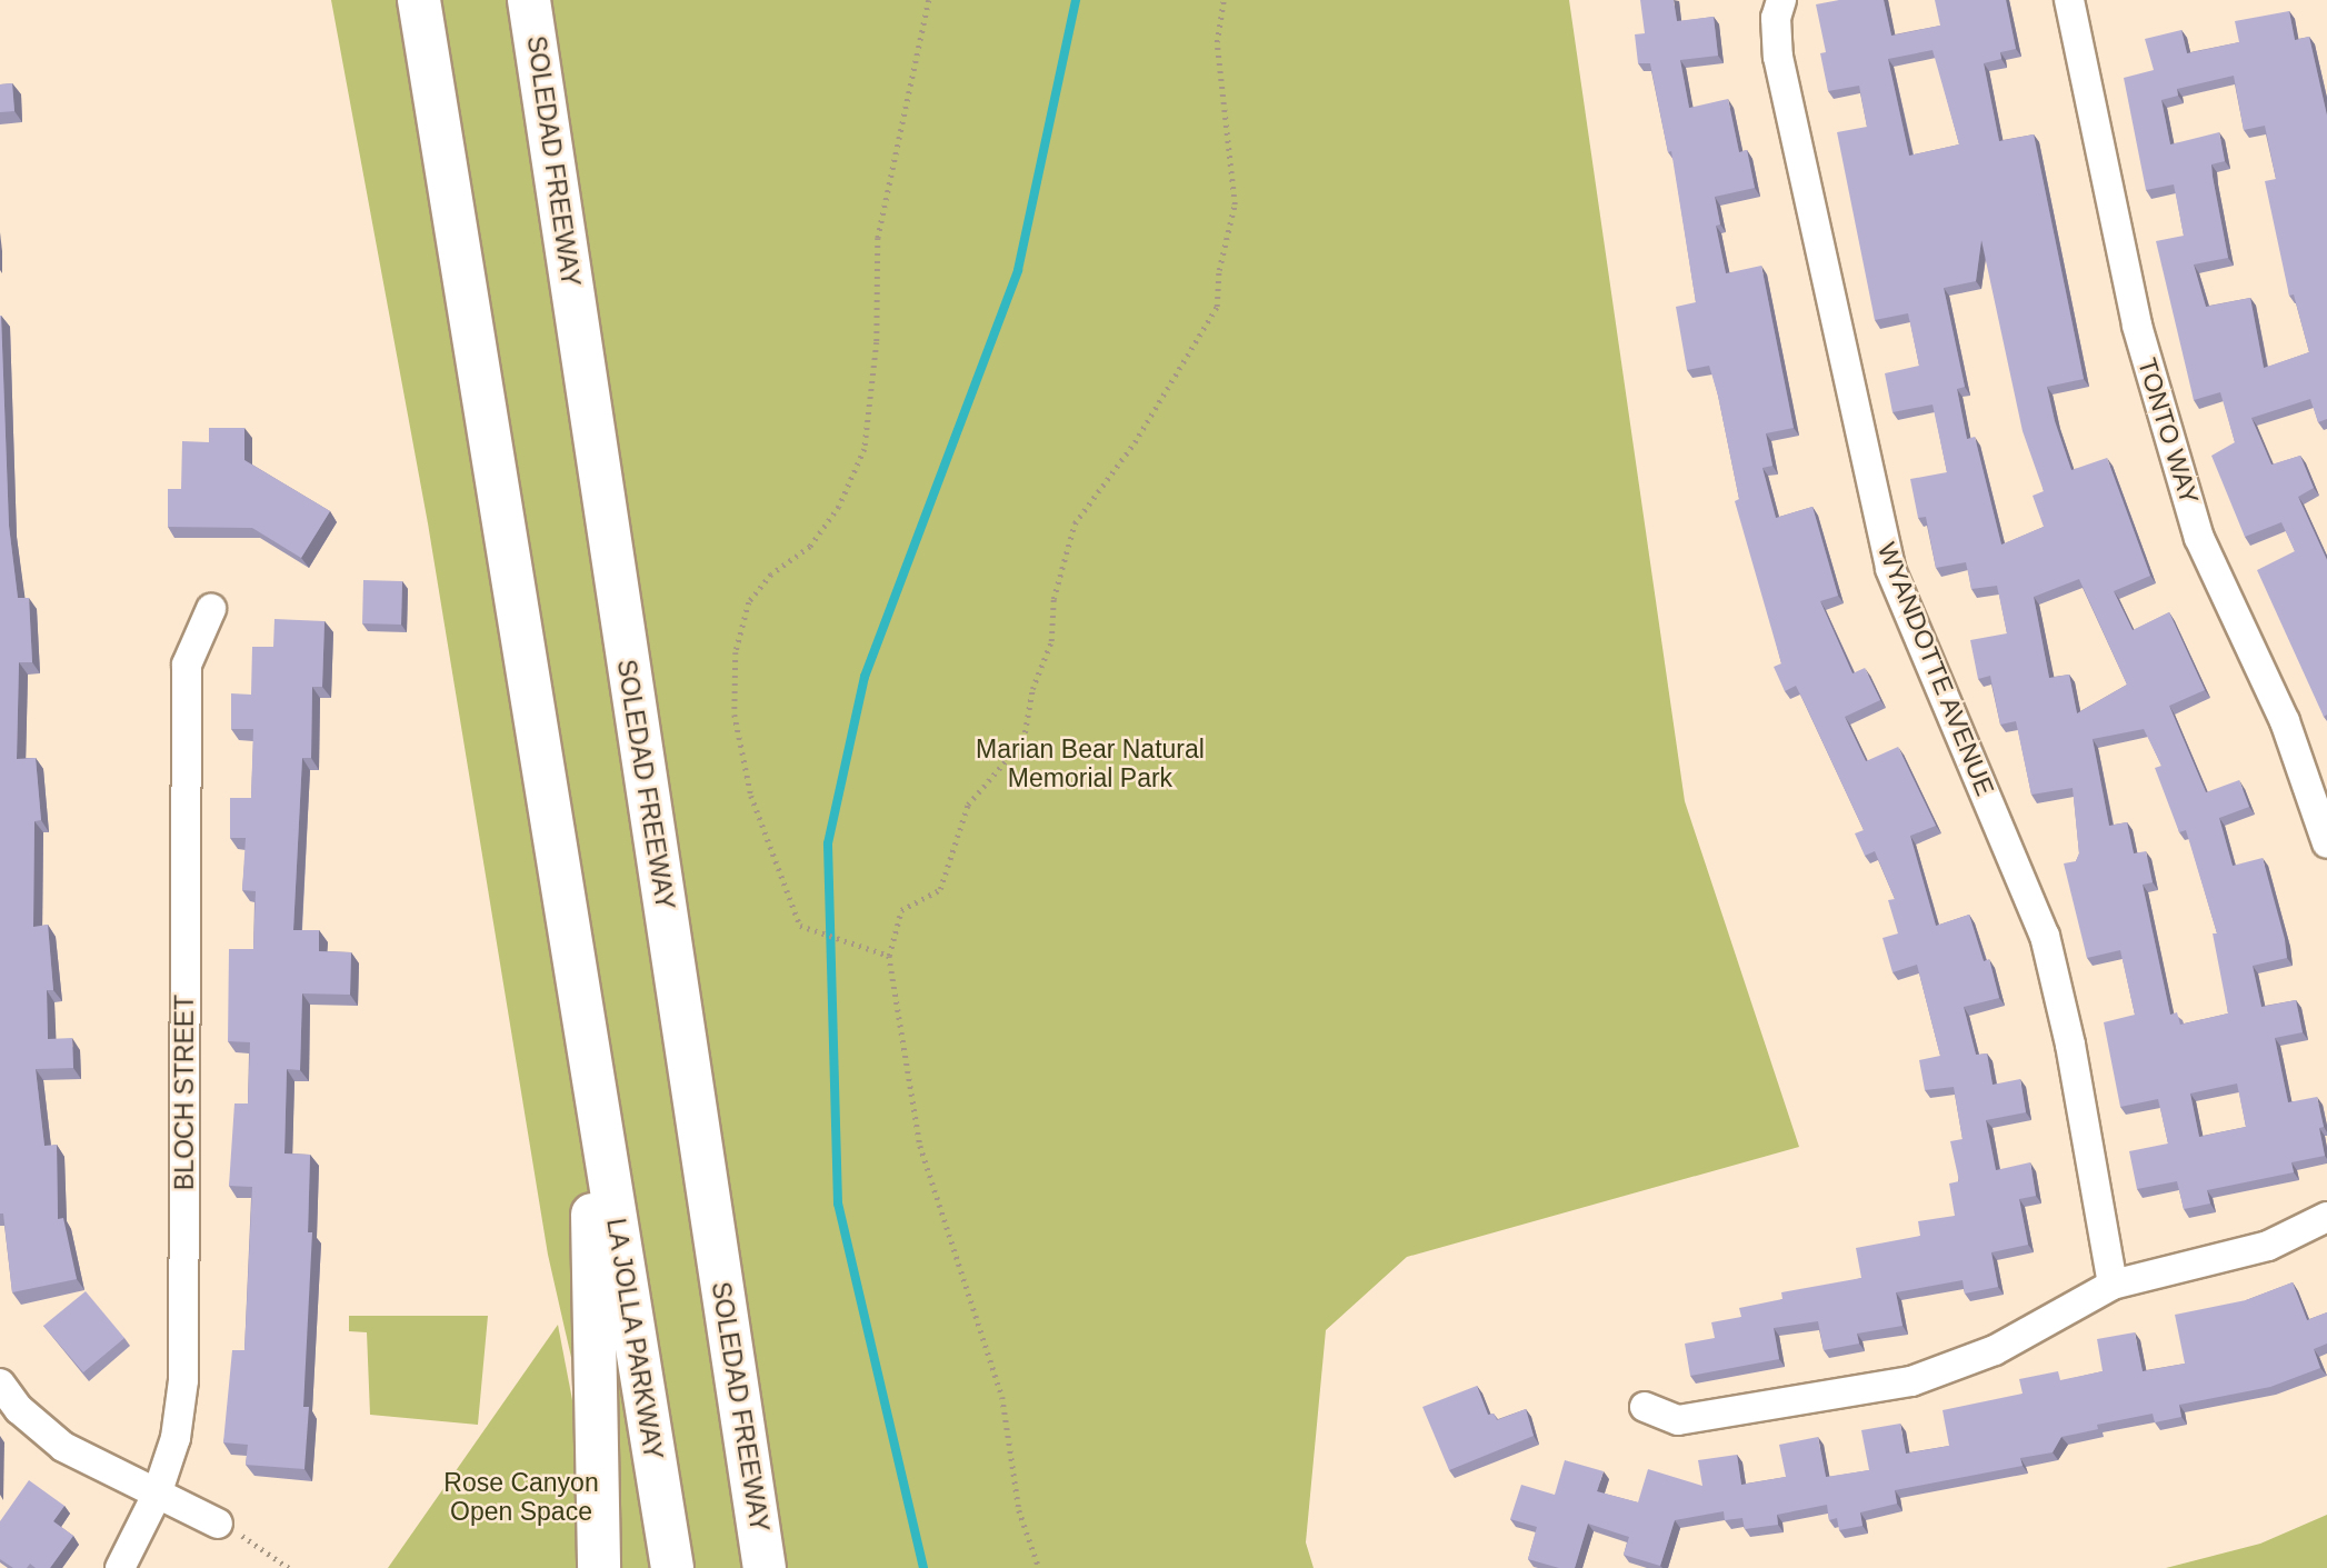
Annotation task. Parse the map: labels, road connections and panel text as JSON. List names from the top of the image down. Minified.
{"streets":{"highway":["SOLEDAD FREEWAY","LA JOLLA PARKWAY"],"street":["TONTO WAY","WYANDOTTE AVENUE","BLOCH STREET"]},"parks":["Marian Bear Natural Memorial Park","Rose Canyon Open Space"]}
